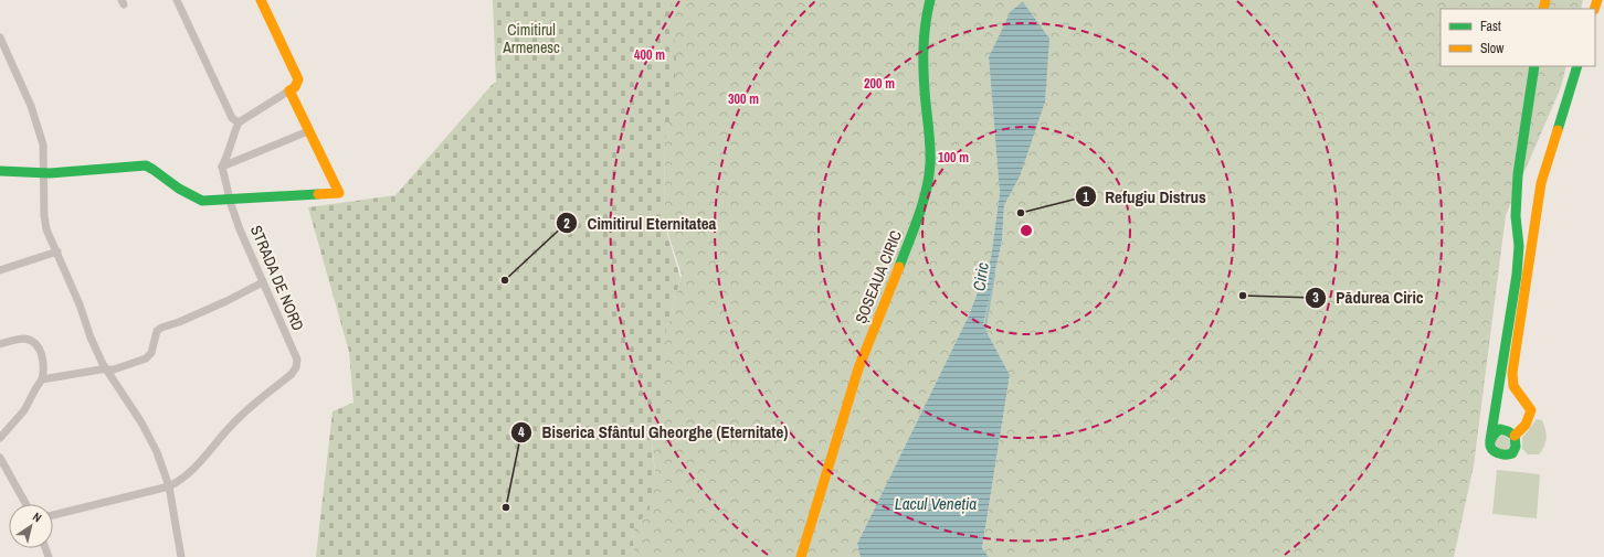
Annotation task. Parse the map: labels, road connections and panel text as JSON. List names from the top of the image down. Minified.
{"streets":{"street":["ȘOSEAUA CIRIC","STRADA DE NORD"]},"water":["Ciric","Lacul Veneția"],"parks":["Cimitirul Armenesc"],"places":["Refugiu Distrus","Cimitirul Eternitatea","Pădurea Ciric","Biserica Sfântul Gheorghe (Eternitate)"],"legend":["Fast","Slow"],"north":"top right","rings":["400 m","200 m","300 m","100 m"]}
